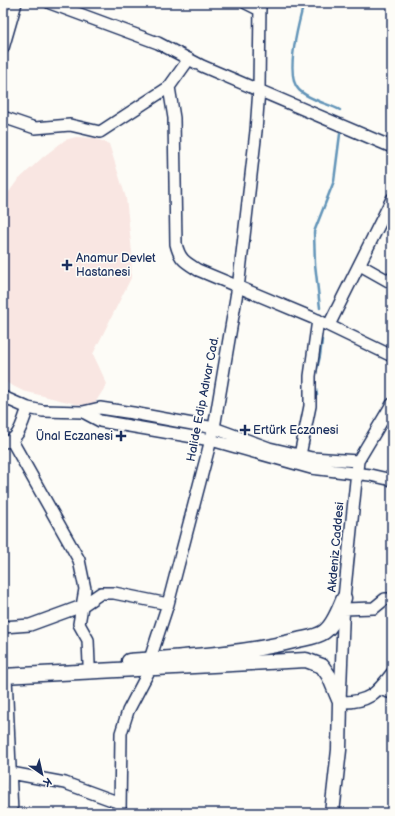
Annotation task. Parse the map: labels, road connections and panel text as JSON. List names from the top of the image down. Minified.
{"streets":{"street":["Halide Edip Adıvar Cad.","Akdeniz Caddesi"]},"places":{"health":["Anamur Devlet Hastanesi","Ertürk Eczanesi","Ünal Eczanesi"]},"north":"bottom right"}
